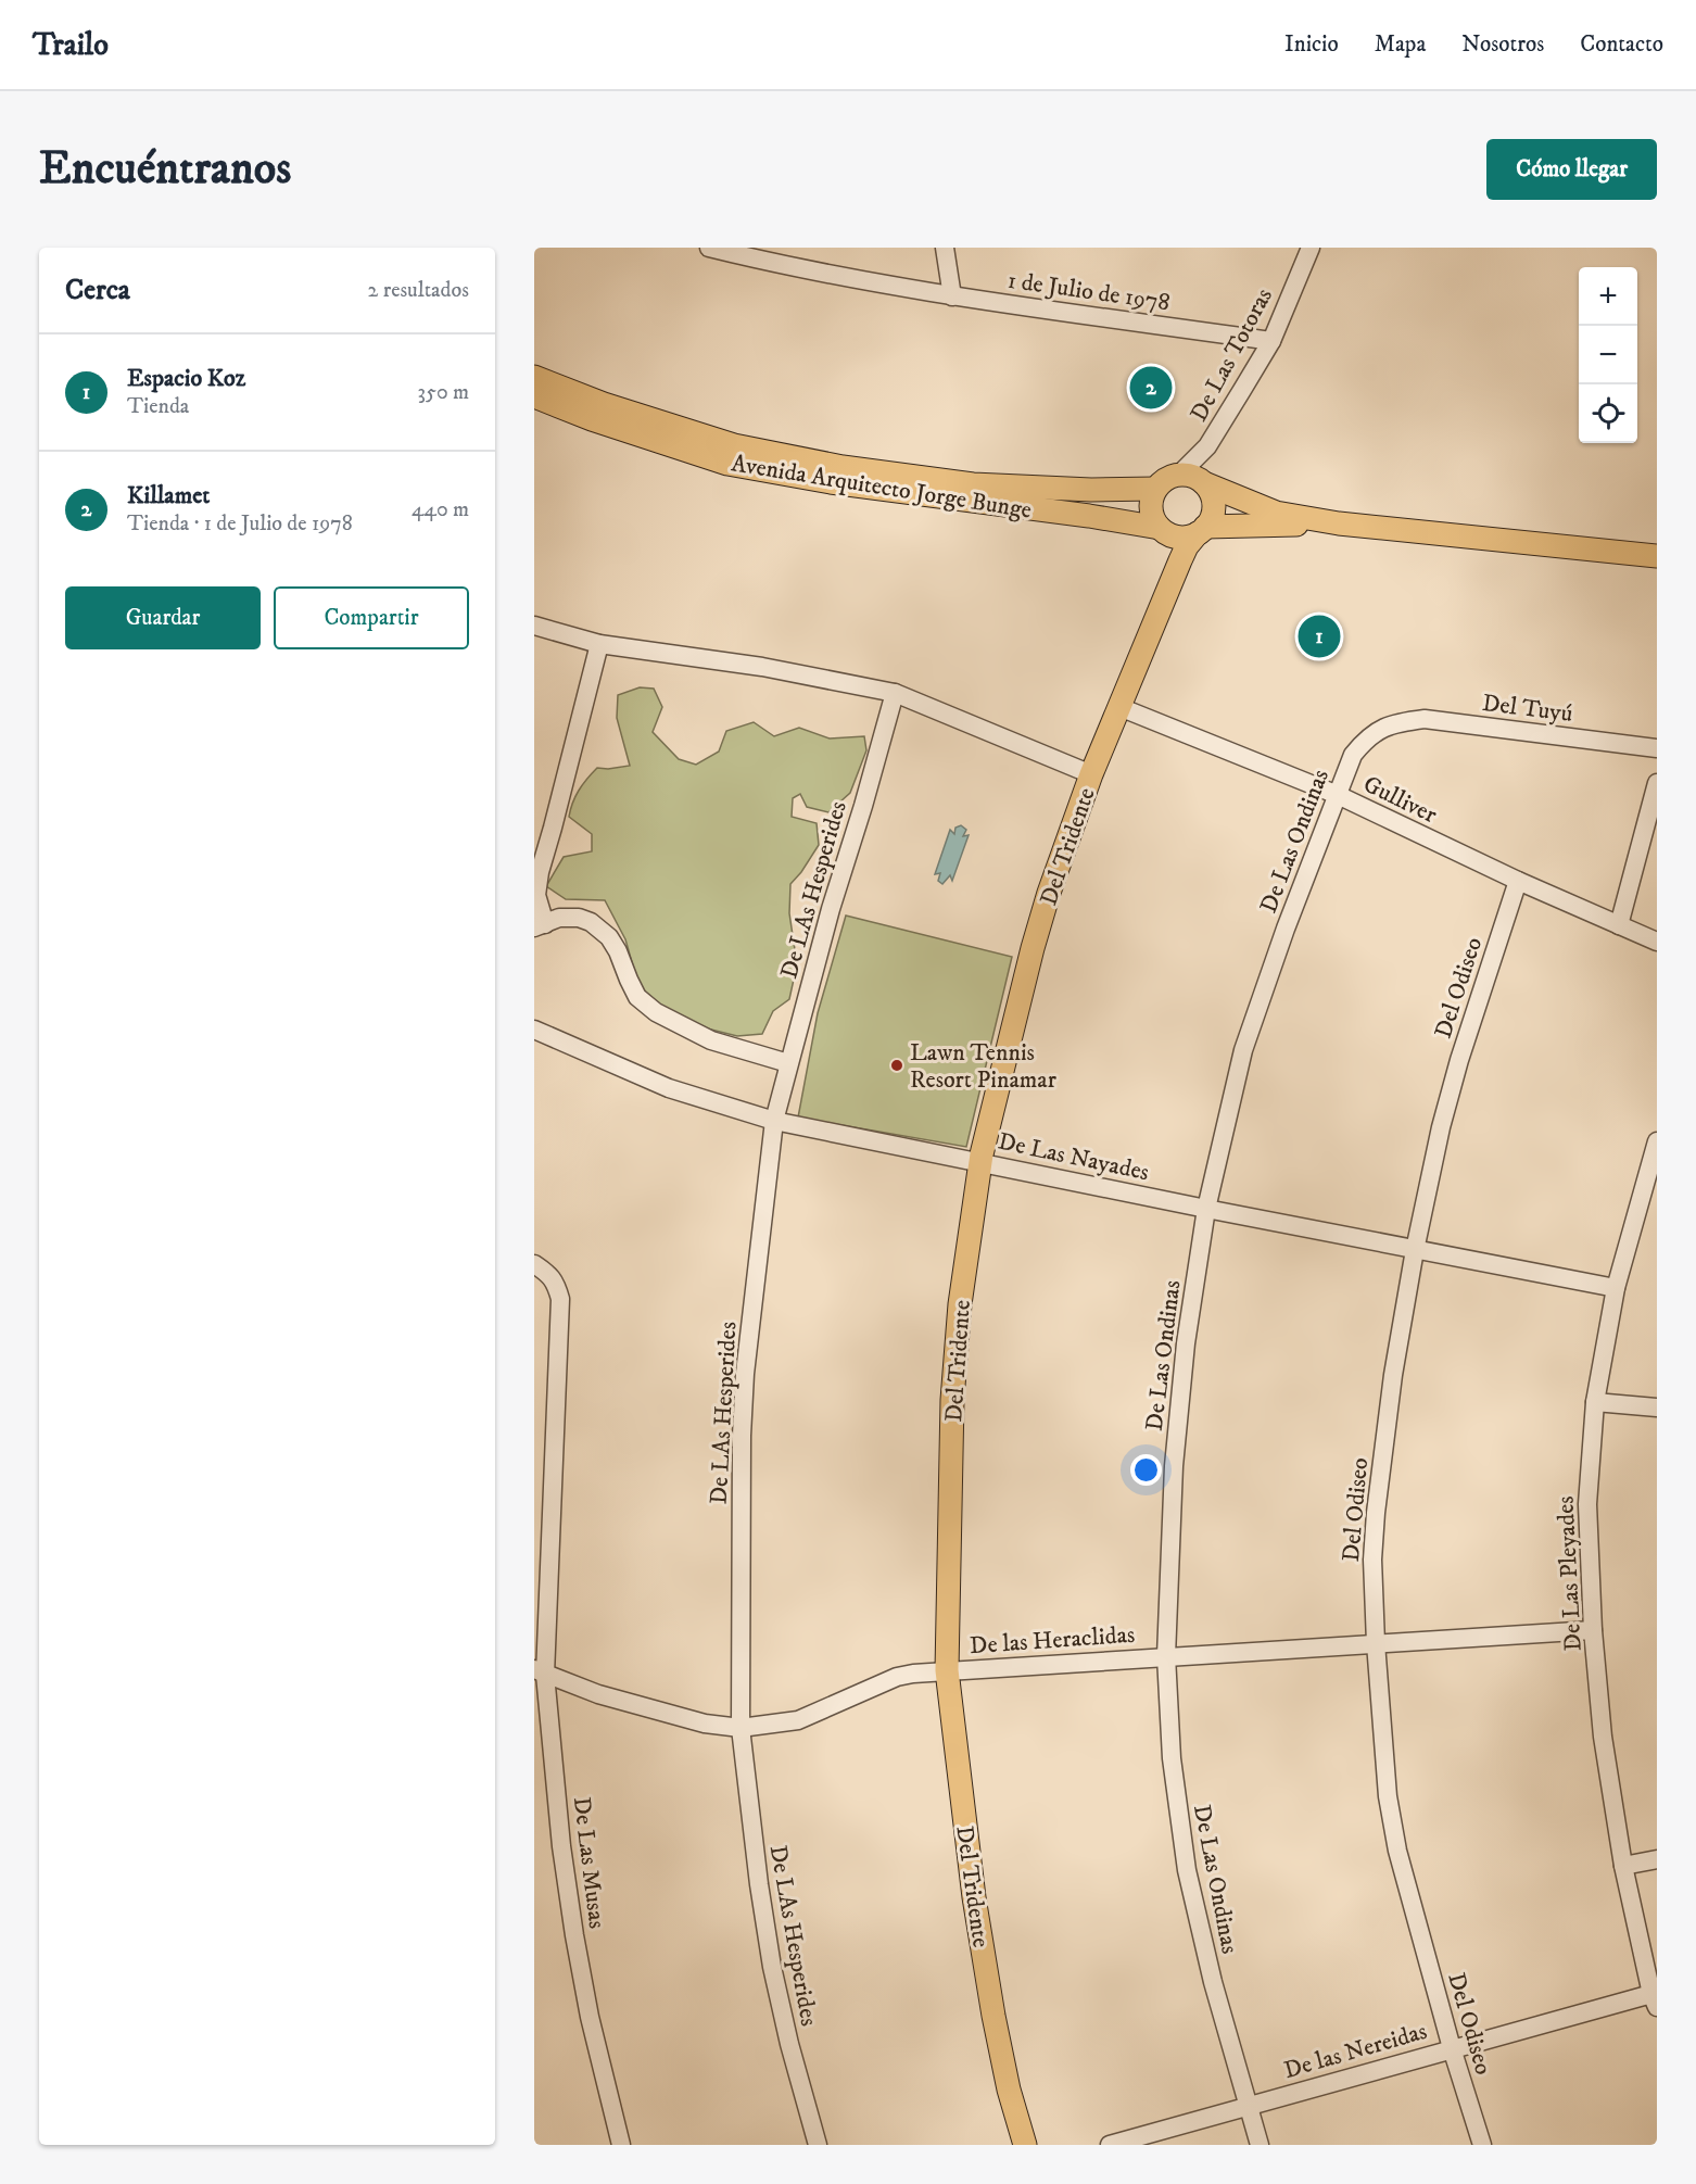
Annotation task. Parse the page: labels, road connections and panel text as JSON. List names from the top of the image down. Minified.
{"streets":{"main road":["Avenida Arquitecto Jorge Bunge","Del Tridente"],"street":["1 de Julio de 1978","De Las Totoras","Del Tuyú","Gulliver","De Las Ondinas","De LAs Hesperides","Del Odiseo","De Las Nayades","De Las Pleyades","De las Heraclidas","De Las Musas","De las Nereidas"]},"crossings":[["1 de Julio de 1978","De Las Totoras"],["De Las Totoras","Avenida Arquitecto Jorge Bunge"],["De Las Totoras","Del Tridente"],["Avenida Arquitecto Jorge Bunge","Del Tridente"],["Del Tuyú","De Las Ondinas"],["Gulliver","De Las Ondinas"],["Gulliver","Del Tridente"],["Gulliver","Del Odiseo"],["De Las Ondinas","De Las Nayades"],["De Las Ondinas","De las Heraclidas"],["De Las Ondinas","De las Nereidas"],["Del Tridente","De Las Nayades"],["Del Tridente","De las Heraclidas"],["De LAs Hesperides","De Las Nayades"],["De LAs Hesperides","De las Heraclidas"],["Del Odiseo","De Las Nayades"],["Del Odiseo","De las Heraclidas"],["Del Odiseo","De las Nereidas"],["De Las Nayades","De Las Pleyades"],["De Las Pleyades","De las Heraclidas"],["De Las Pleyades","De las Nereidas"],["De las Heraclidas","De Las Musas"]],"places":["Lawn Tennis Resort Pinamar"],"page":{"header":"Trailo","nav":["Inicio","Mapa","Nosotros","Contacto"],"buttons":["Cómo llegar",["Guardar","Compartir"]],"title":"Encuéntranos","heading":["Cerca","2 resultados"],"map_buttons":["+","−"],"list":[{"mark":"1","name":"Espacio Koz","note":"Tienda","value":"350 m"},{"mark":"2","name":"Killamet","note":"Tienda · 1 de Julio de 1978","value":"440 m"}],"pins":["2","1"]}}
